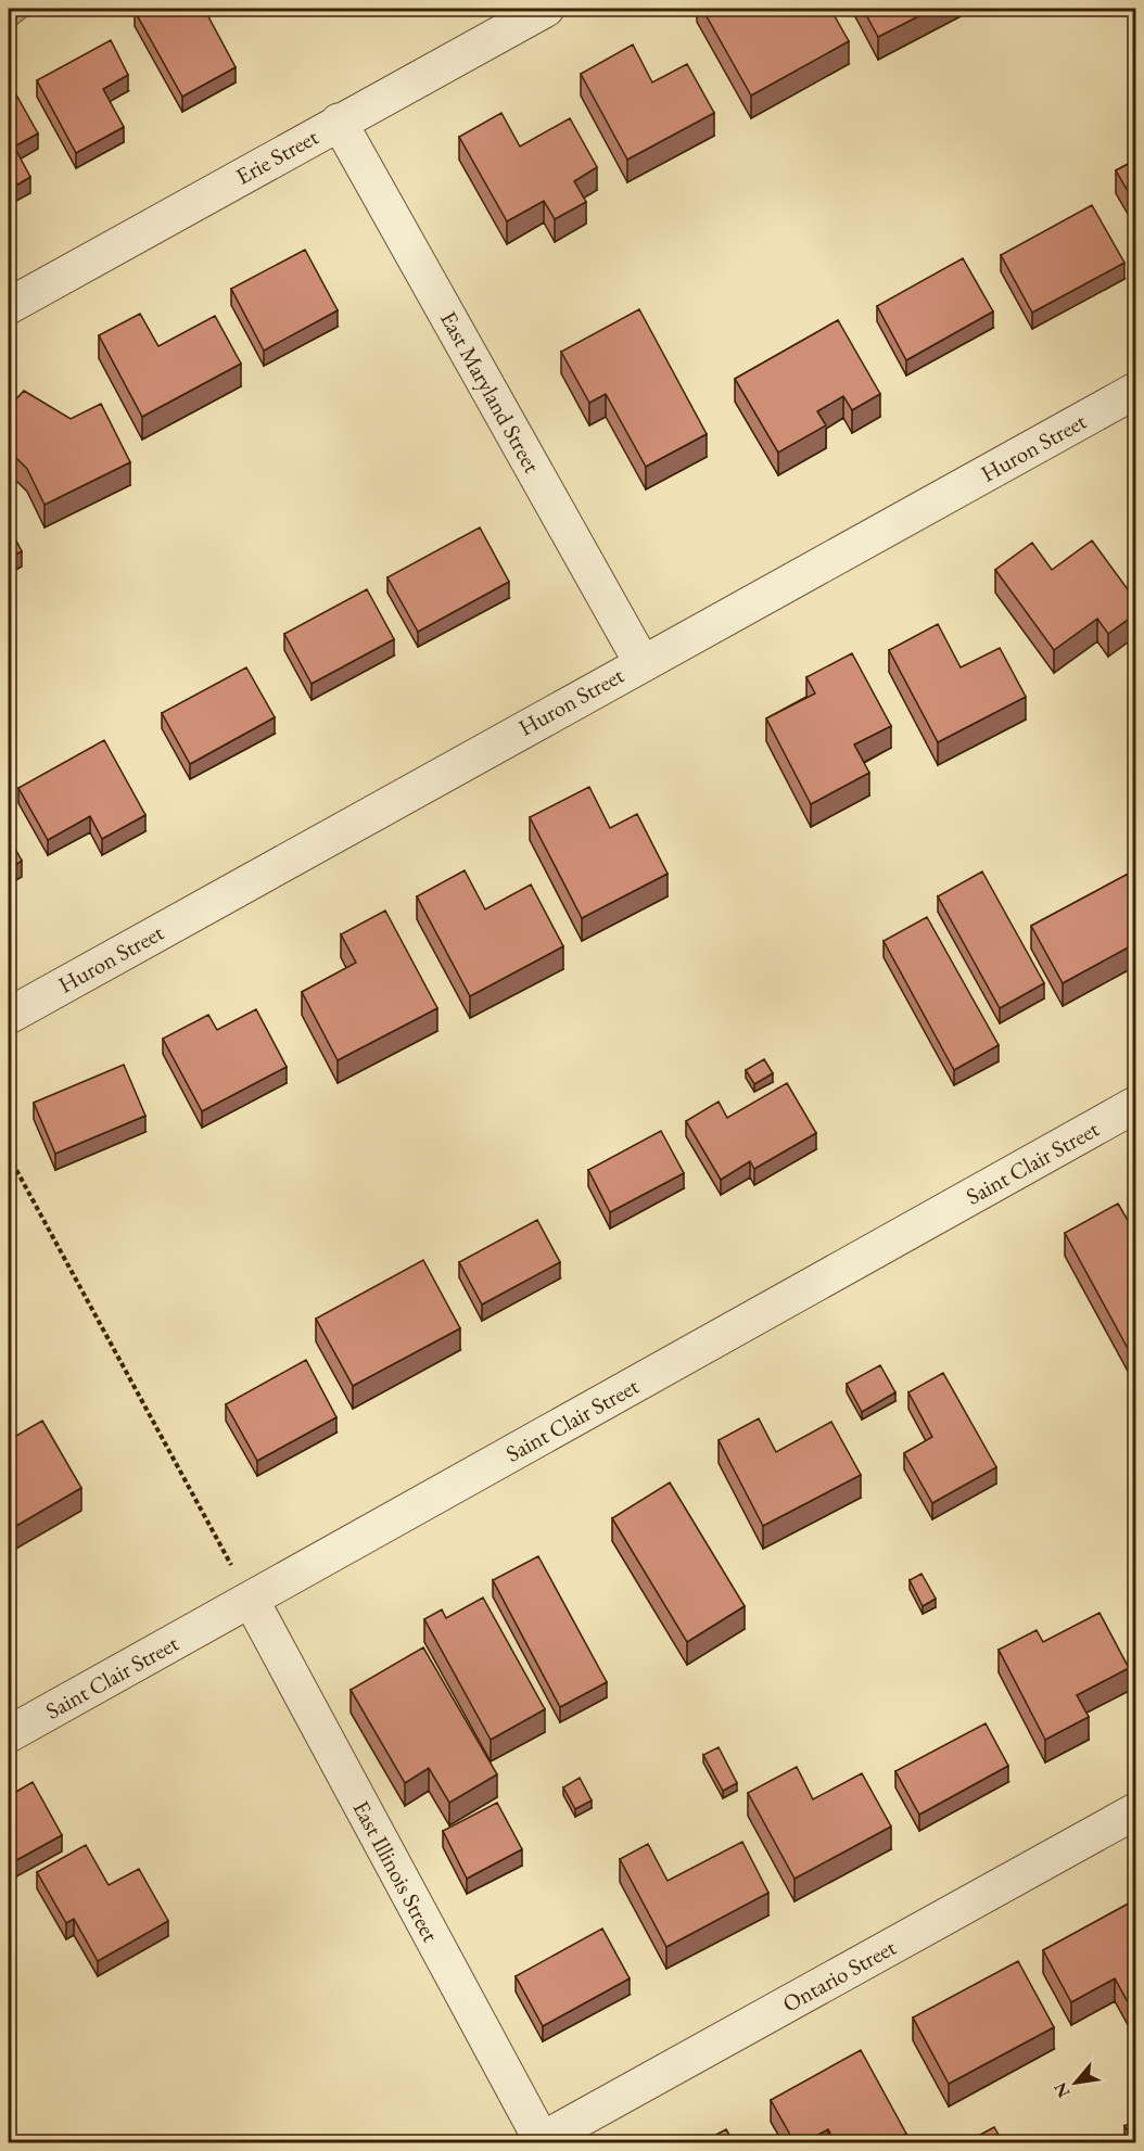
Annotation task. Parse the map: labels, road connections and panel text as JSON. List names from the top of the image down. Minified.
{"streets":{"street":["Erie Street","East Maryland Street","Huron Street","Saint Clair Street","East Illinois Street","Ontario Street"]},"crossings":[["Erie Street","East Maryland Street"],["East Maryland Street","Huron Street"],["Saint Clair Street","East Illinois Street"],["East Illinois Street","Ontario Street"]],"north":"bottom left"}
